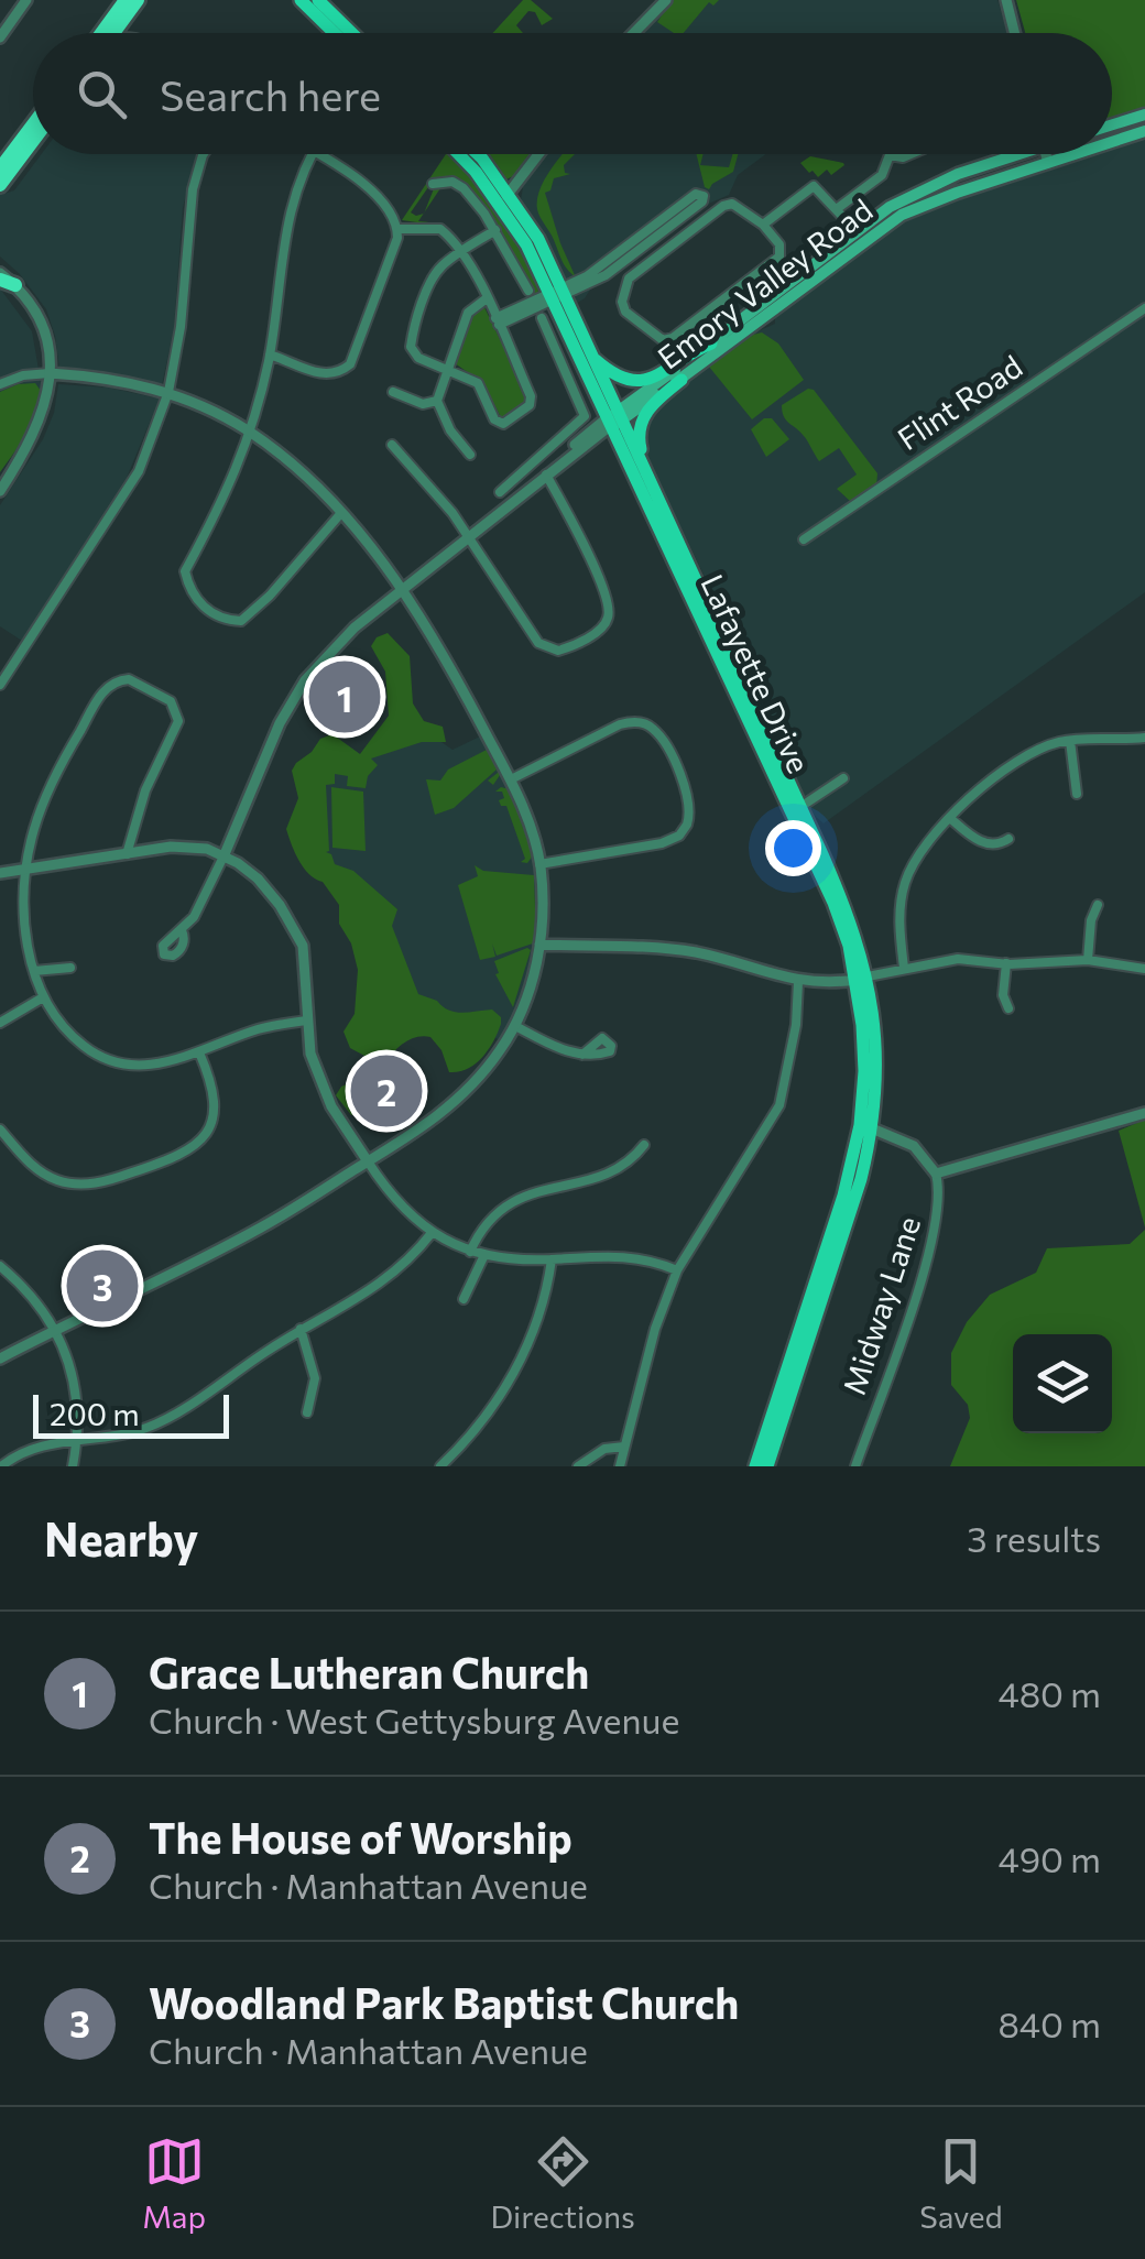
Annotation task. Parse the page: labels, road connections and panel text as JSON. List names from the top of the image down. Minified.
{"streets":{"main road":["Emory Valley Road","Lafayette Drive"],"street":["Flint Road","Midway Lane"]},"crossings":[["Emory Valley Road","Lafayette Drive"]],"scale_bar":"200 m","page":{"search":"Search here","pins":["1","2","3"],"scale":"200 m","heading":["Nearby","3 results"],"list":[{"mark":"1","name":"Grace Lutheran Church","note":"Church · West Gettysburg Avenue","value":"480 m"},{"mark":"2","name":"The House of Worship","note":"Church · Manhattan Avenue","value":"490 m"},{"mark":"3","name":"Woodland Park Baptist Church","note":"Church · Manhattan Avenue","value":"840 m"}],"nav":["Map","Directions","Saved"]}}
